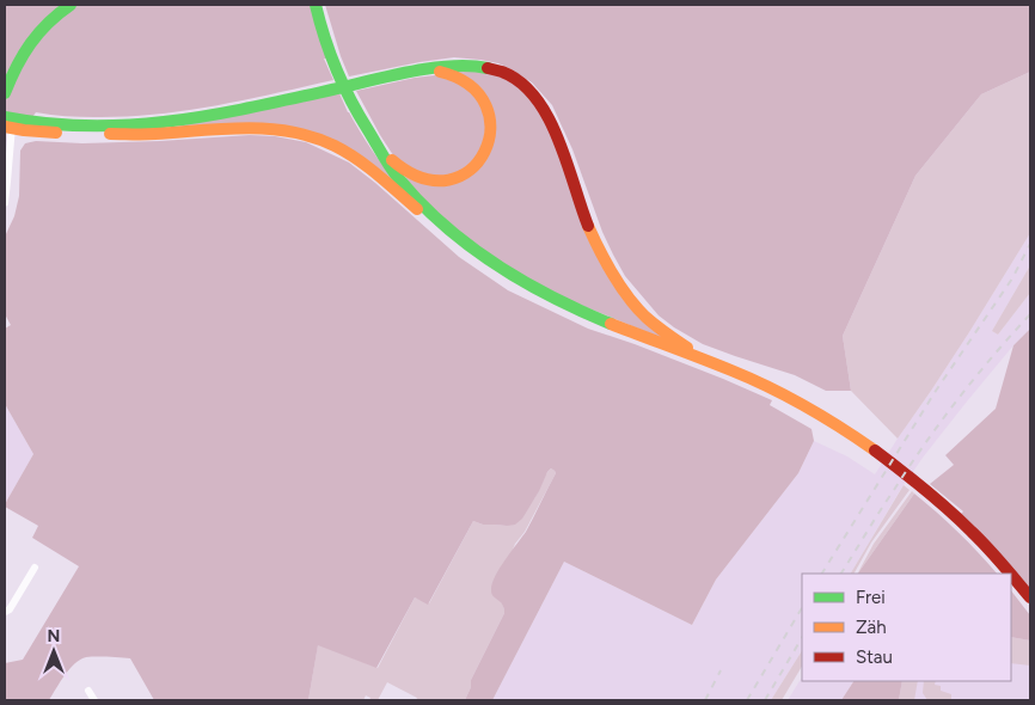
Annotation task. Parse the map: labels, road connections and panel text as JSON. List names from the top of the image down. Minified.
{"legend":["Frei","Zäh","Stau"],"north":"top"}
